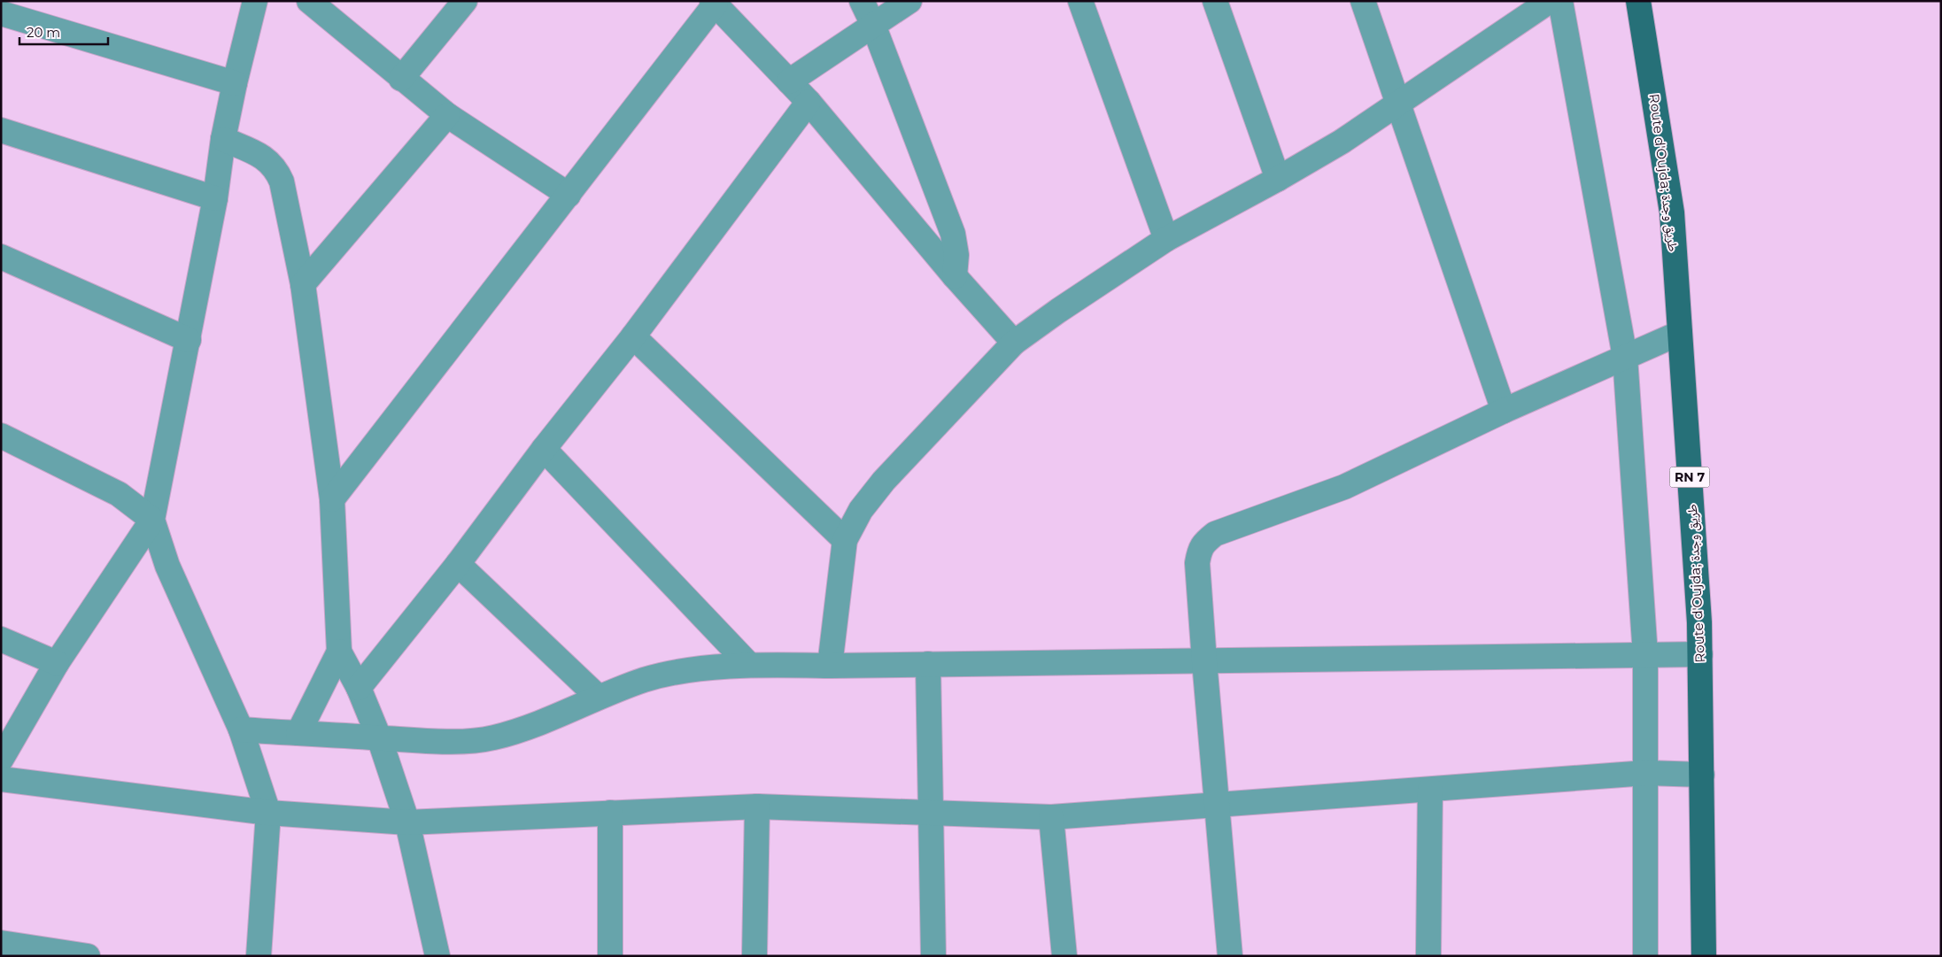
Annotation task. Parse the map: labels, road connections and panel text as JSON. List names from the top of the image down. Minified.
{"streets":{"main road":["Route d'Oujda; طريق وجدة","RN 7"]},"scale_bar":"20 m"}
